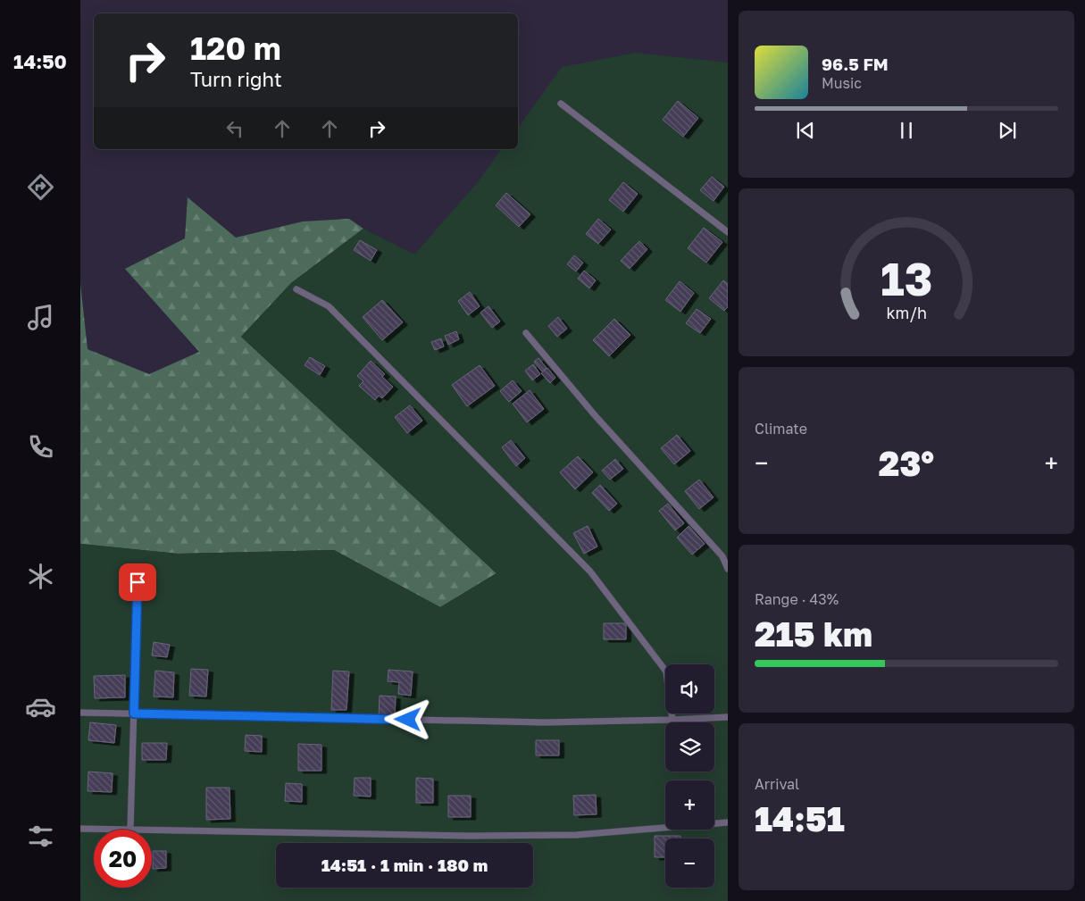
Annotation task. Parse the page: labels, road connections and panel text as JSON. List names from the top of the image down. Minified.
{"page":{"tabs":"14:50","turn":["120 m","Turn right"],"song":["96.5 FM","Music"],"tile":["Climate",["Range · 43%","215 km"],["Arrival","14:51"]],"heat":["−","23°","+"],"map_buttons":["+","−"],"limit":"20","trip":"14:51 · 1 min · 180 m","gauge":["13","km/h"]}}
